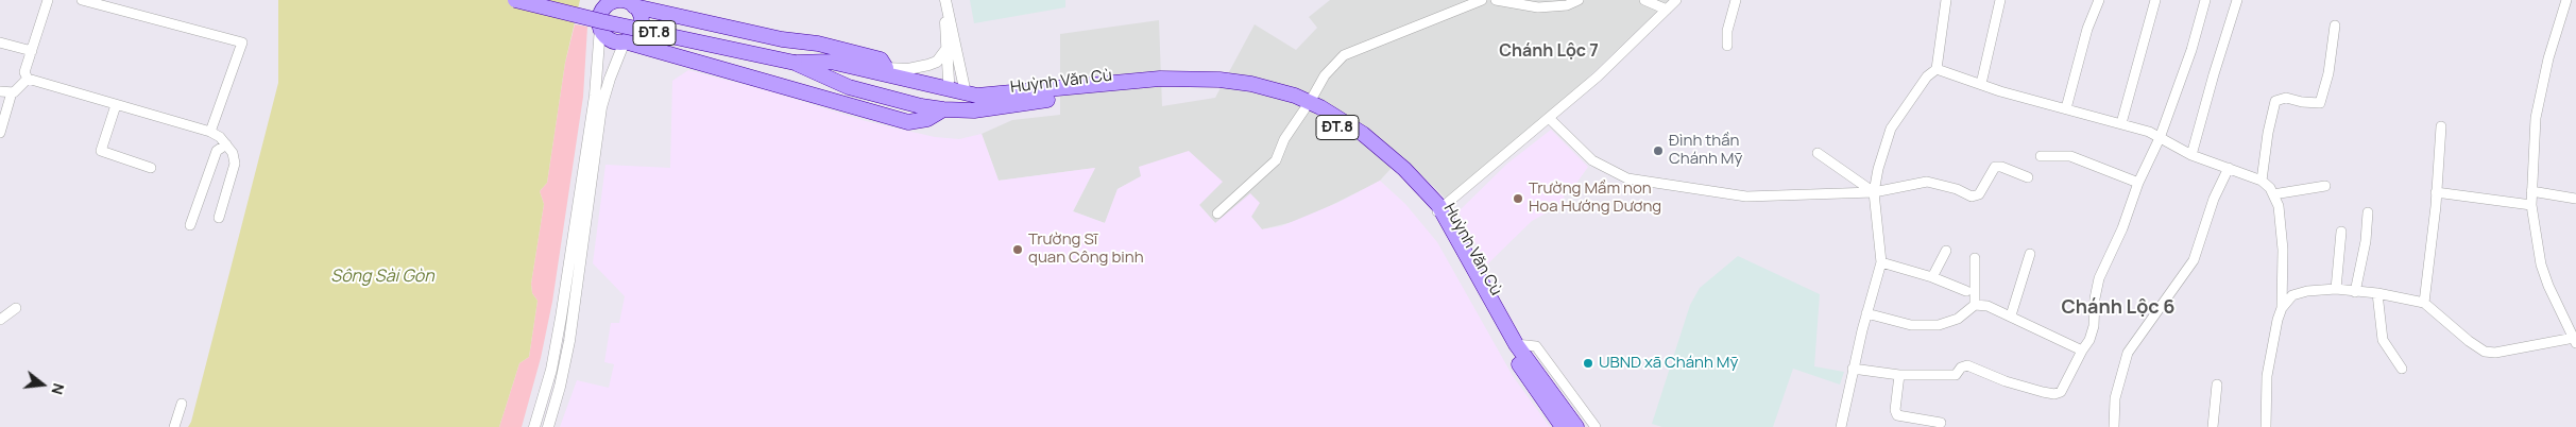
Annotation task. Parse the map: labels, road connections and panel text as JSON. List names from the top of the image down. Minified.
{"streets":{"main road":["ĐT.8","Huỳnh Văn Cù"]},"crossings":[["ĐT.8","Huỳnh Văn Cù"]],"districts":["Chánh Lộc 7","Chánh Lộc 6"],"water":["Sông Sài Gòn"],"places":["Đình thần Chánh Mỹ","Trường Mầm non Hoa Hướng Dương","Trường Sĩ quan Công binh","UBND xã Chánh Mỹ"],"north":"right"}
